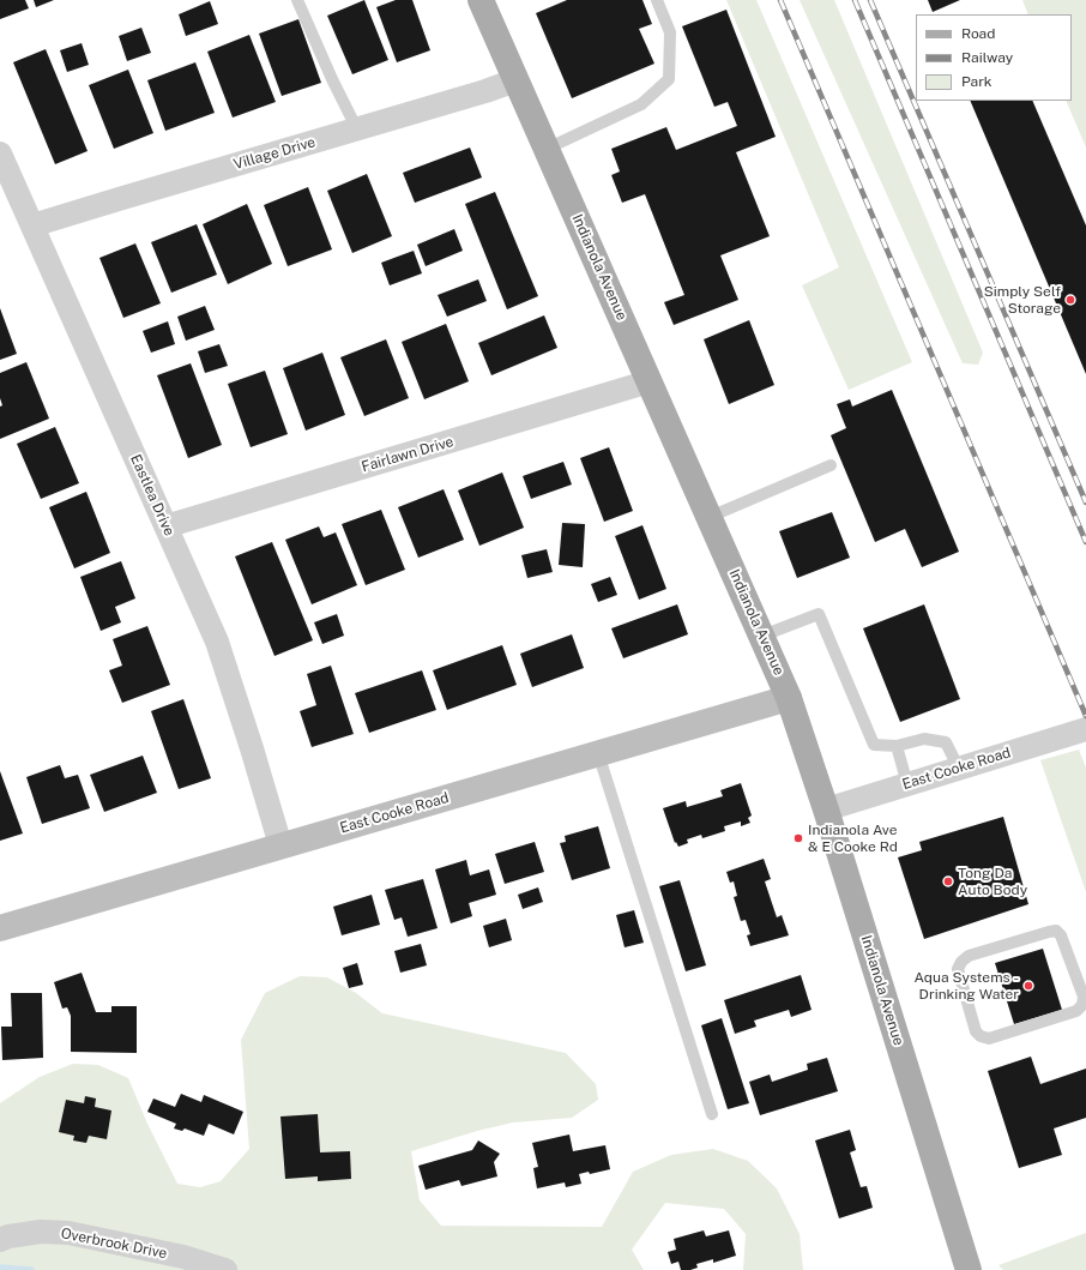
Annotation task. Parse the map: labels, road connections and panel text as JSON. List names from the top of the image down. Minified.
{"streets":{"main road":["Indianola Avenue","East Cooke Road"],"street":["Village Drive","Fairlawn Drive","Eastlea Drive","Overbrook Drive"]},"crossings":[["Village Drive","Indianola Avenue"],["Village Drive","Eastlea Drive"],["Indianola Avenue","Fairlawn Drive"],["Indianola Avenue","East Cooke Road"],["Fairlawn Drive","Eastlea Drive"],["Eastlea Drive","East Cooke Road"]],"places":["Simply Self Storage","Indianola Ave & E Cooke Rd","Tong Da Auto Body","Aqua Systems - Drinking Water"],"legend":["Road","Railway","Park"]}
